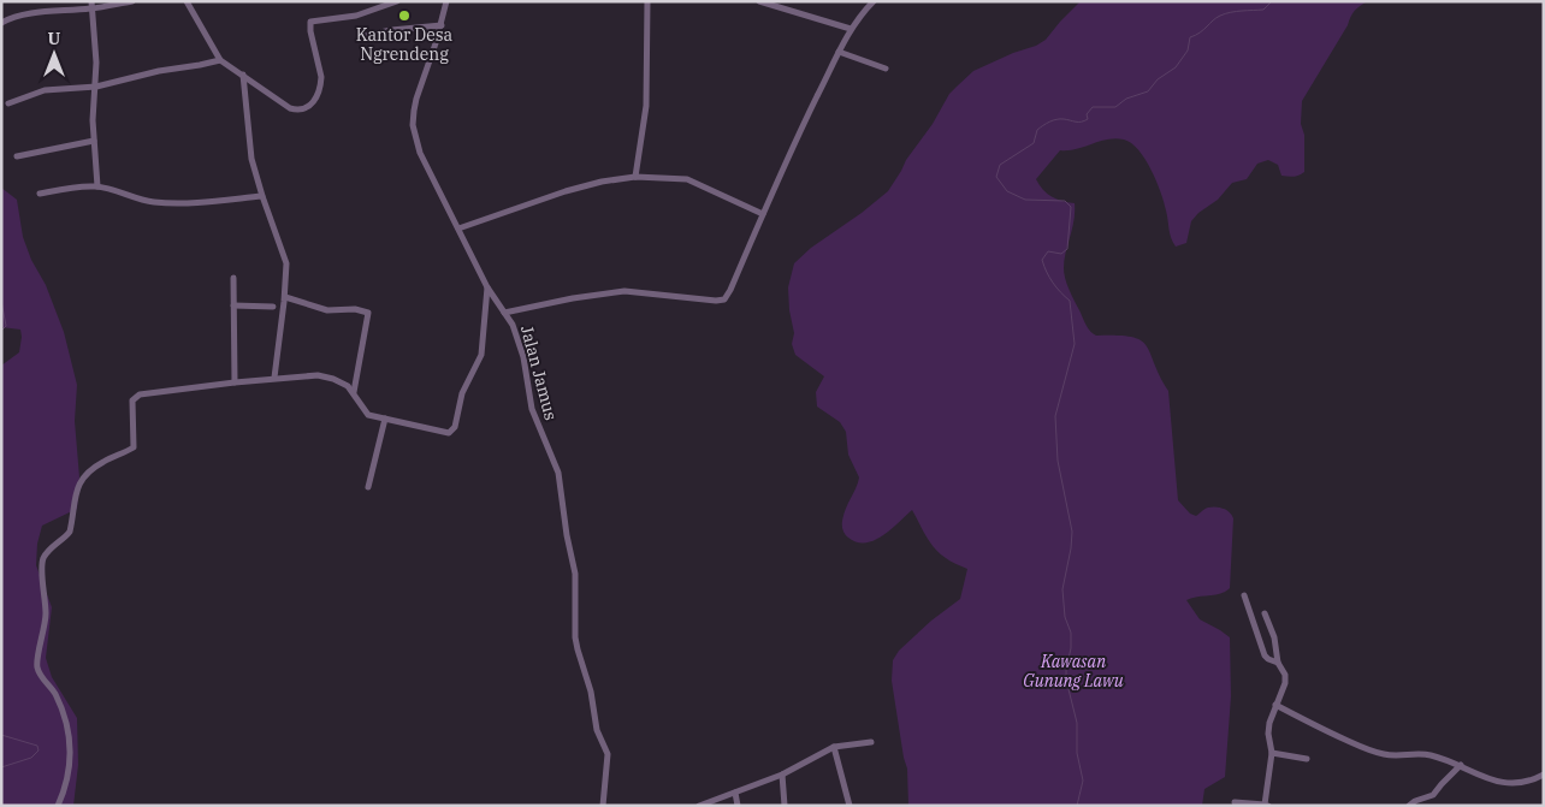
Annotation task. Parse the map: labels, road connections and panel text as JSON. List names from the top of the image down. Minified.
{"streets":{"street":["Jalan Jamus"]},"parks":["Kawasan Gunung Lawu"],"places":["Kantor Desa Ngrendeng"],"north":"top"}
